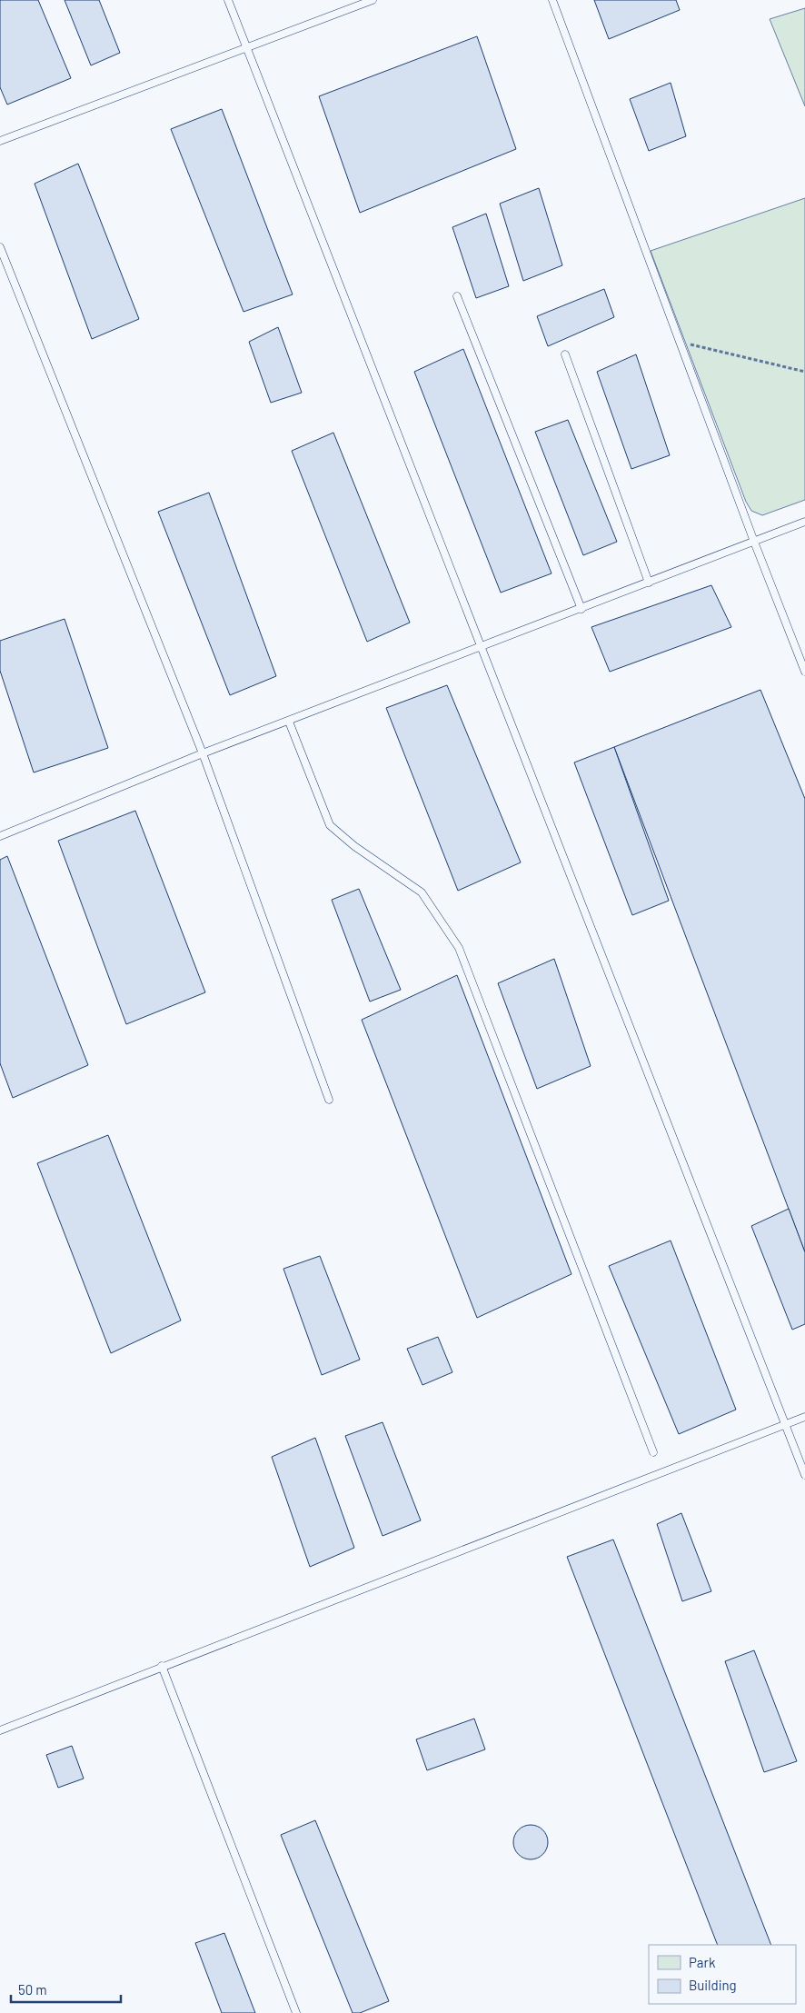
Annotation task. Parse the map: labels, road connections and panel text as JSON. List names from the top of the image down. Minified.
{"legend":["Park","Building"],"scale_bar":"50 m"}
